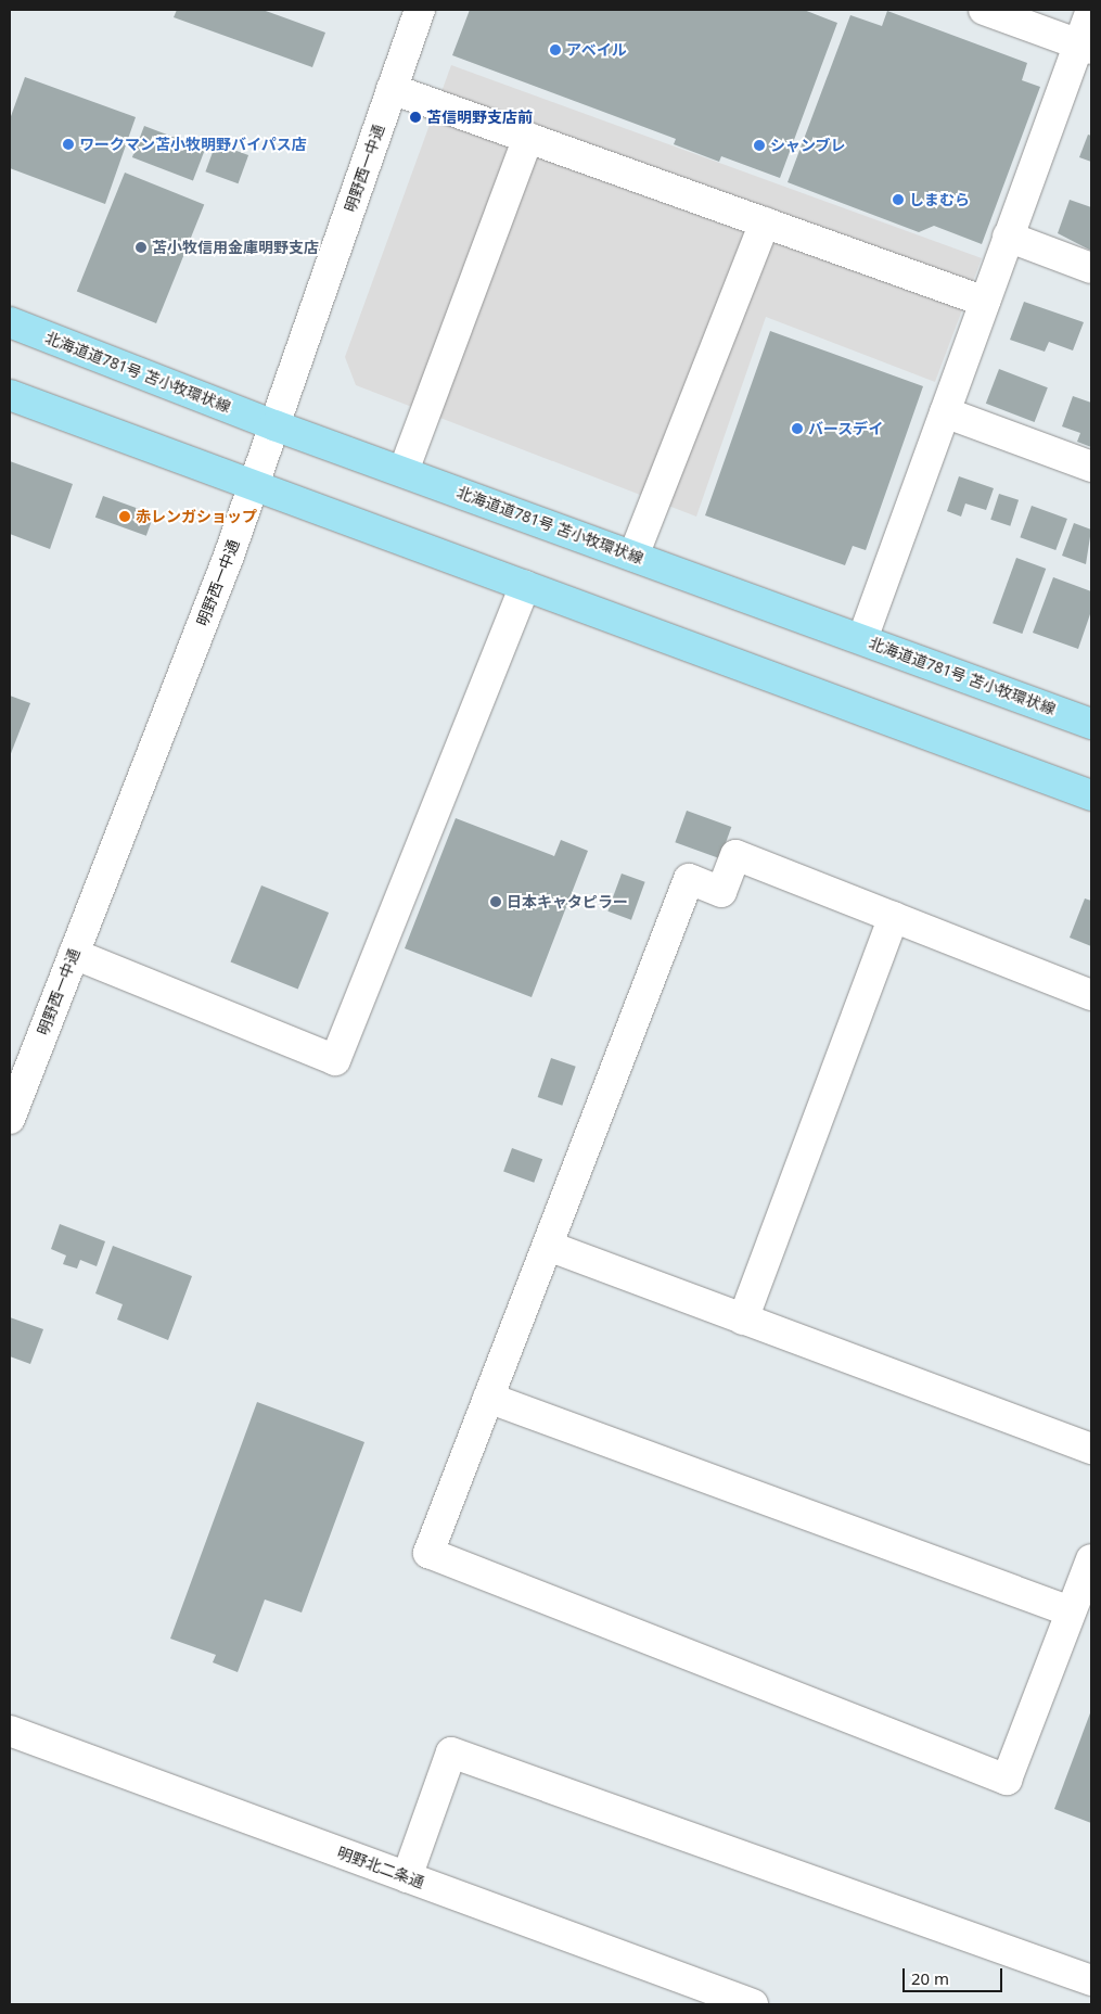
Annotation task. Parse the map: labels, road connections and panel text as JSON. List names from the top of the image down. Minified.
{"streets":{"main road":["北海道道781号 苫小牧環状線"],"street":["明野西一中通","明野北二条通"]},"crossings":[["明野西一中通","北海道道781号 苫小牧環状線"]],"places":["アベイル","苫信明野支店前","ワークマン苫小牧明野バイパス店","シャンブレ","しまむら","苫小牧信用金庫明野支店","バースデイ","赤レンガショップ","日本キャタピラー"],"scale_bar":"20 m"}
